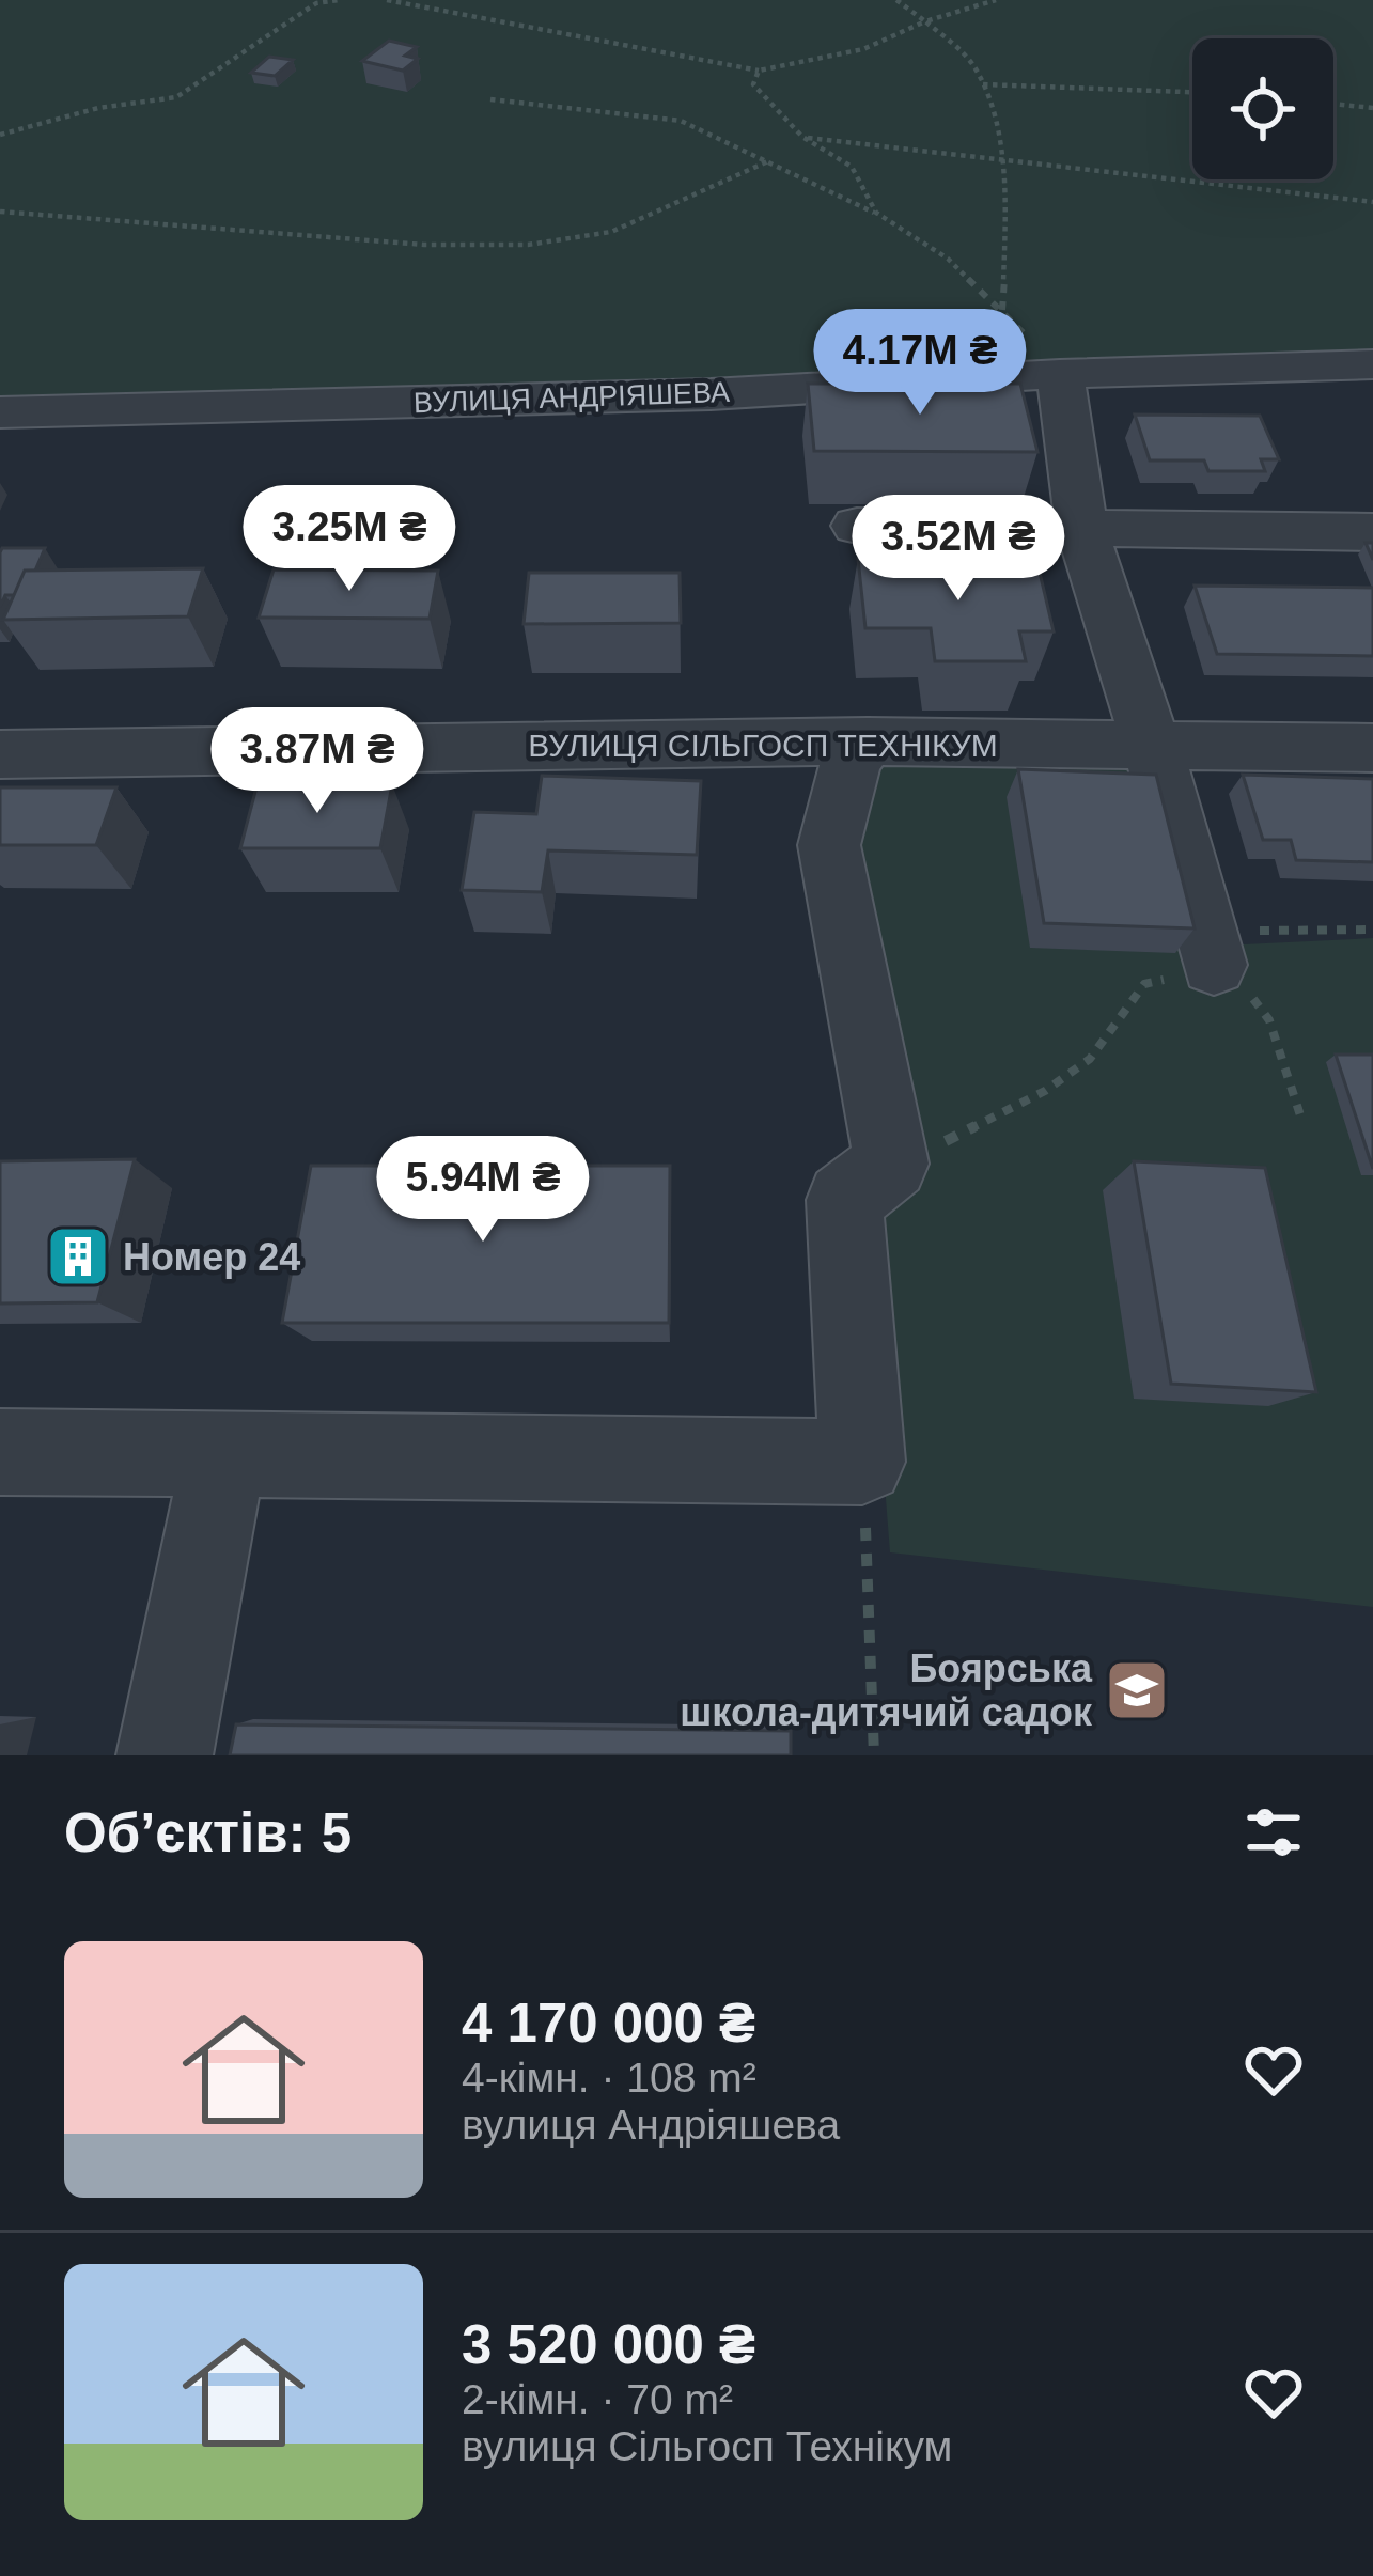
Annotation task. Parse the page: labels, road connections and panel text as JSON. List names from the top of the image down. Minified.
{"streets":{"street":["ВУЛИЦЯ АНДРІЯШЕВА","ВУЛИЦЯ СІЛЬГОСП ТЕХНІКУМ"]},"places":{"building":["Номер 24"],"school or university":["Боярська школа-дитячий садок"]},"page":{"price":["4.17M ₴","3.25M ₴","3.52M ₴","3.87M ₴","5.94M ₴"],"heading":"Об’єктів: 5","list":[{"name":"4 170 000 ₴","note":"4-кімн. · 108 m² · вулиця Андріяшева"},{"name":"3 520 000 ₴","note":"2-кімн. · 70 m² · вулиця Сільгосп Технікум"}]}}
